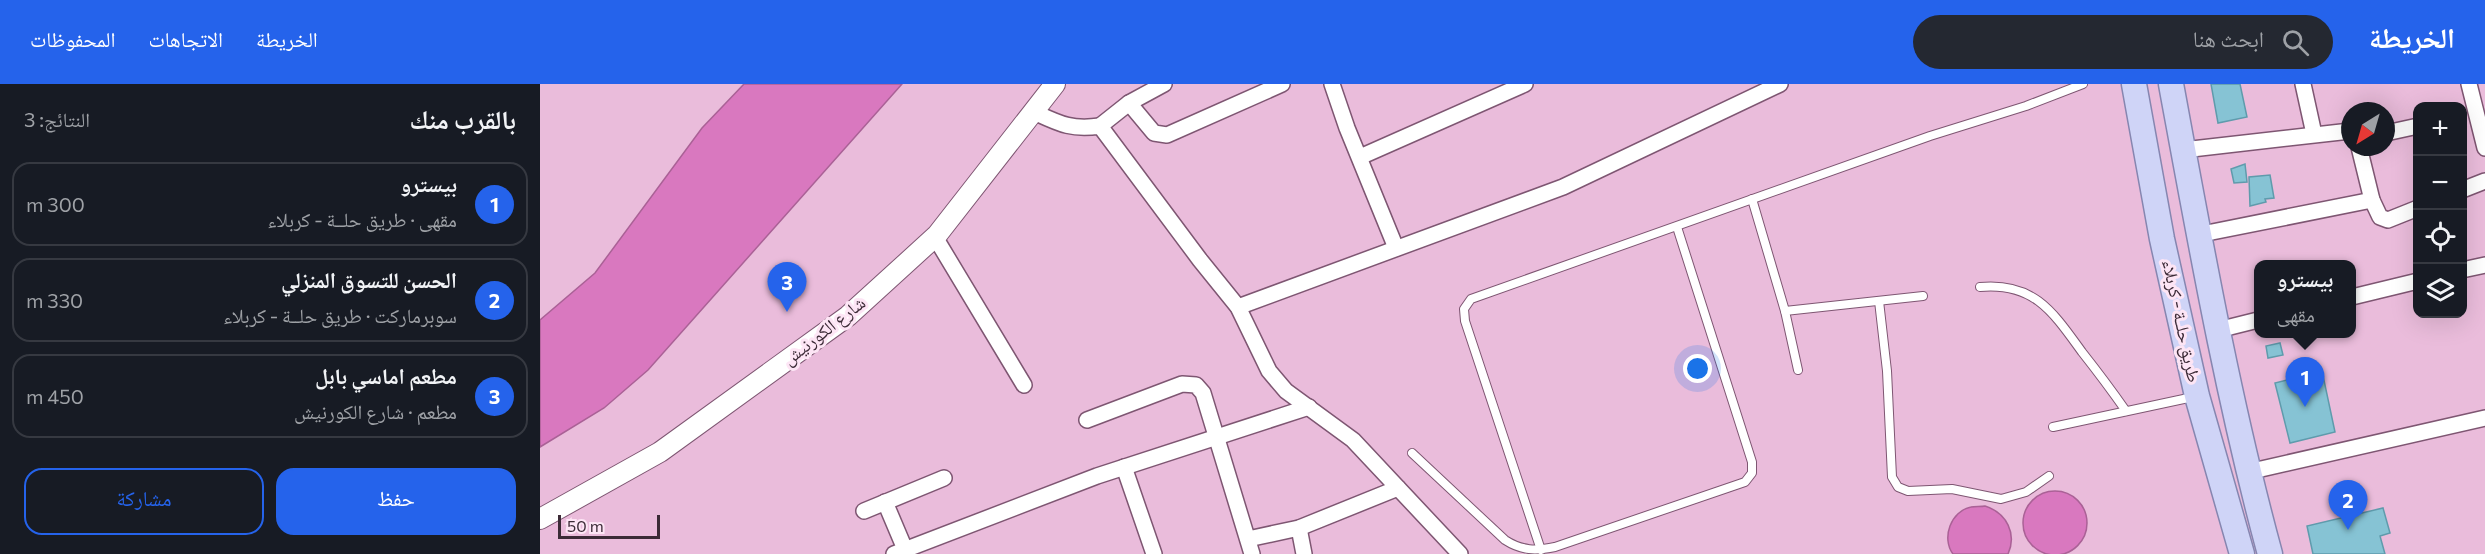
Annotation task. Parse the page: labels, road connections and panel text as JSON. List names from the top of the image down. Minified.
{"streets":{"main road":["طريق حلــة - كربلاء"],"street":["شارع الكورنيش"]},"scale_bar":"50 m","north":"bottom left","page":{"header":"الخريطة","search":"ابحث هنا","nav":["الخريطة","الاتجاهات","المحفوظات"],"heading":["بالقرب منك","النتائج: 3"],"map_buttons":["+","−"],"list":[{"mark":"1","name":"بيسترو","note":"مقهى · طريق حلــة - كربلاء","value":"300 m"},{"mark":"2","name":"الحسن للتسوق المنزلي","note":"سوبرماركت · طريق حلــة - كربلاء","value":"330 m"},{"mark":"3","name":"مطعم اماسي بابل","note":"مطعم · شارع الكورنيش","value":"450 m"}],"popup":["بيسترو","مقهى"],"pins":["3","1","2"],"buttons":["حفظ","مشاركة"],"scale":"50 m"}}
